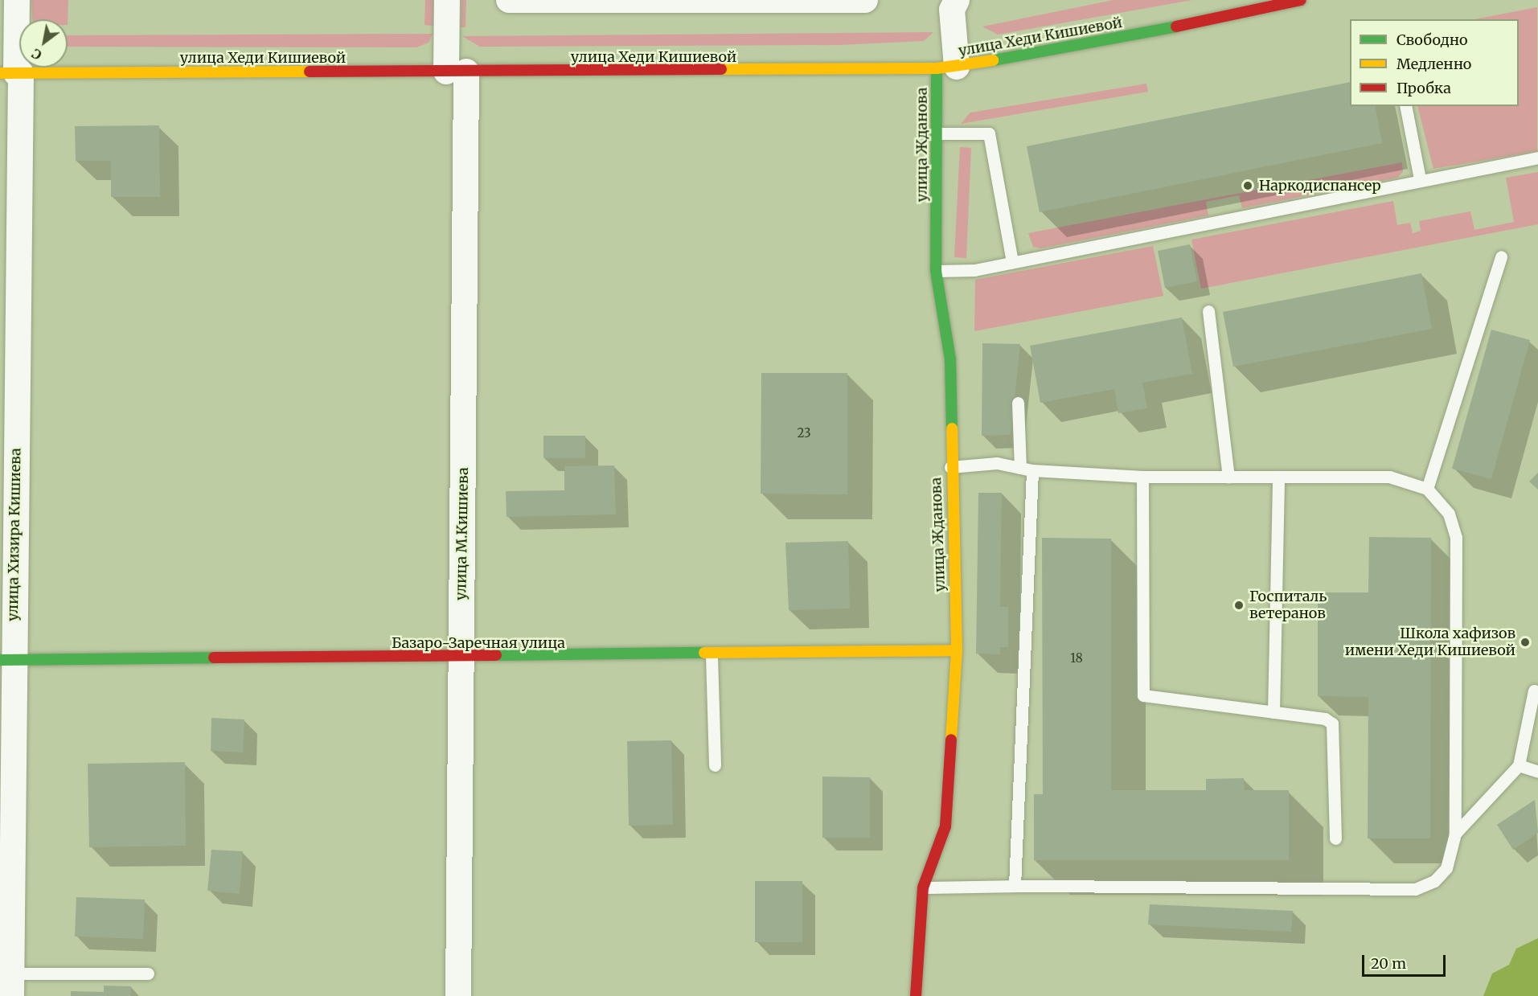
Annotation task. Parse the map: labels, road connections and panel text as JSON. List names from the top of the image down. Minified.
{"streets":{"street":["улица Хеди Кишиевой","улица Жданова","улица М.Кишиева","улица Хизира Кишиева","Базаро-Заречная улица"]},"crossings":[["улица Хеди Кишиевой","улица Жданова"],["улица Хеди Кишиевой","улица М.Кишиева"],["улица Хеди Кишиевой","улица Хизира Кишиева"],["улица Жданова","Базаро-Заречная улица"],["улица М.Кишиева","Базаро-Заречная улица"],["улица Хизира Кишиева","Базаро-Заречная улица"]],"places":["Наркодиспансер","Госпиталь ветеранов","Школа хафизов имени Хеди Кишиевой"],"house_numbers":["23","18"],"legend":["Свободно","Медленно","Пробка"],"scale_bar":"20 m","north":"bottom left"}
